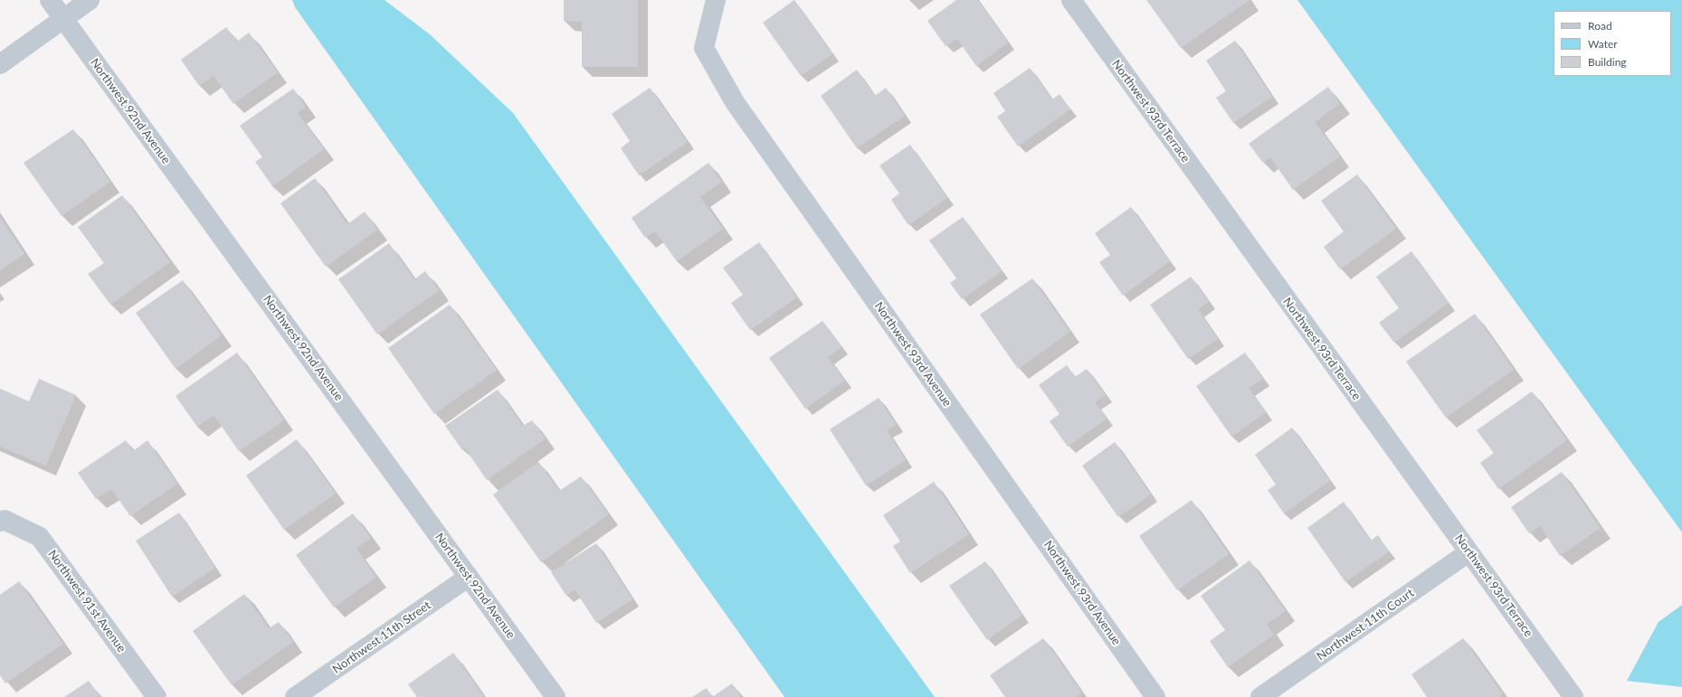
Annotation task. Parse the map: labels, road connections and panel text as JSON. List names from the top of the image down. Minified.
{"streets":{"street":["Northwest 92nd Avenue","Northwest 93rd Terrace","Northwest 93rd Avenue","Northwest 91st Avenue","Northwest 11th Court","Northwest 11th Street"]},"crossings":[["Northwest 92nd Avenue","Northwest 11th Street"],["Northwest 93rd Terrace","Northwest 11th Court"]],"legend":["Road","Water","Building"]}
